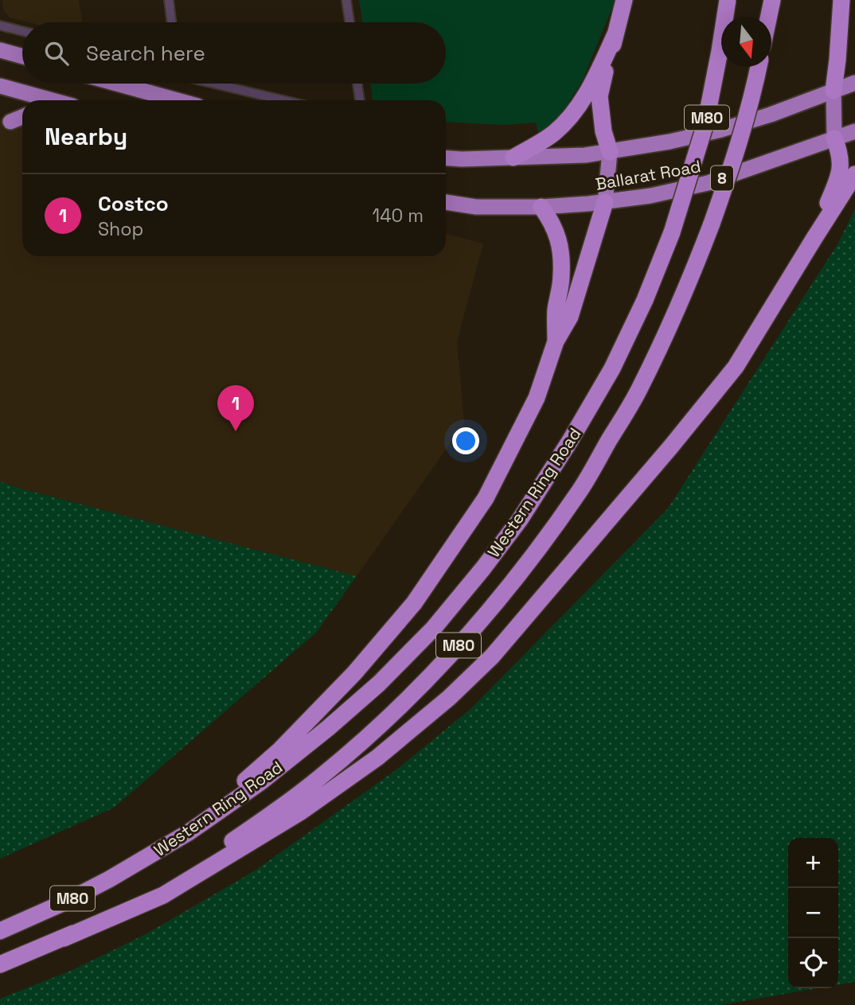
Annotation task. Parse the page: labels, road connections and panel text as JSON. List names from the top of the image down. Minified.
{"streets":{"highway":["M80","Ballarat Road","8","Western Ring Road"]},"north":"bottom","page":{"search":"Search here","heading":"Nearby","list":[{"mark":"1","name":"Costco","note":"Shop","value":"140 m"}],"pins":"1","map_buttons":["+","−"]}}
